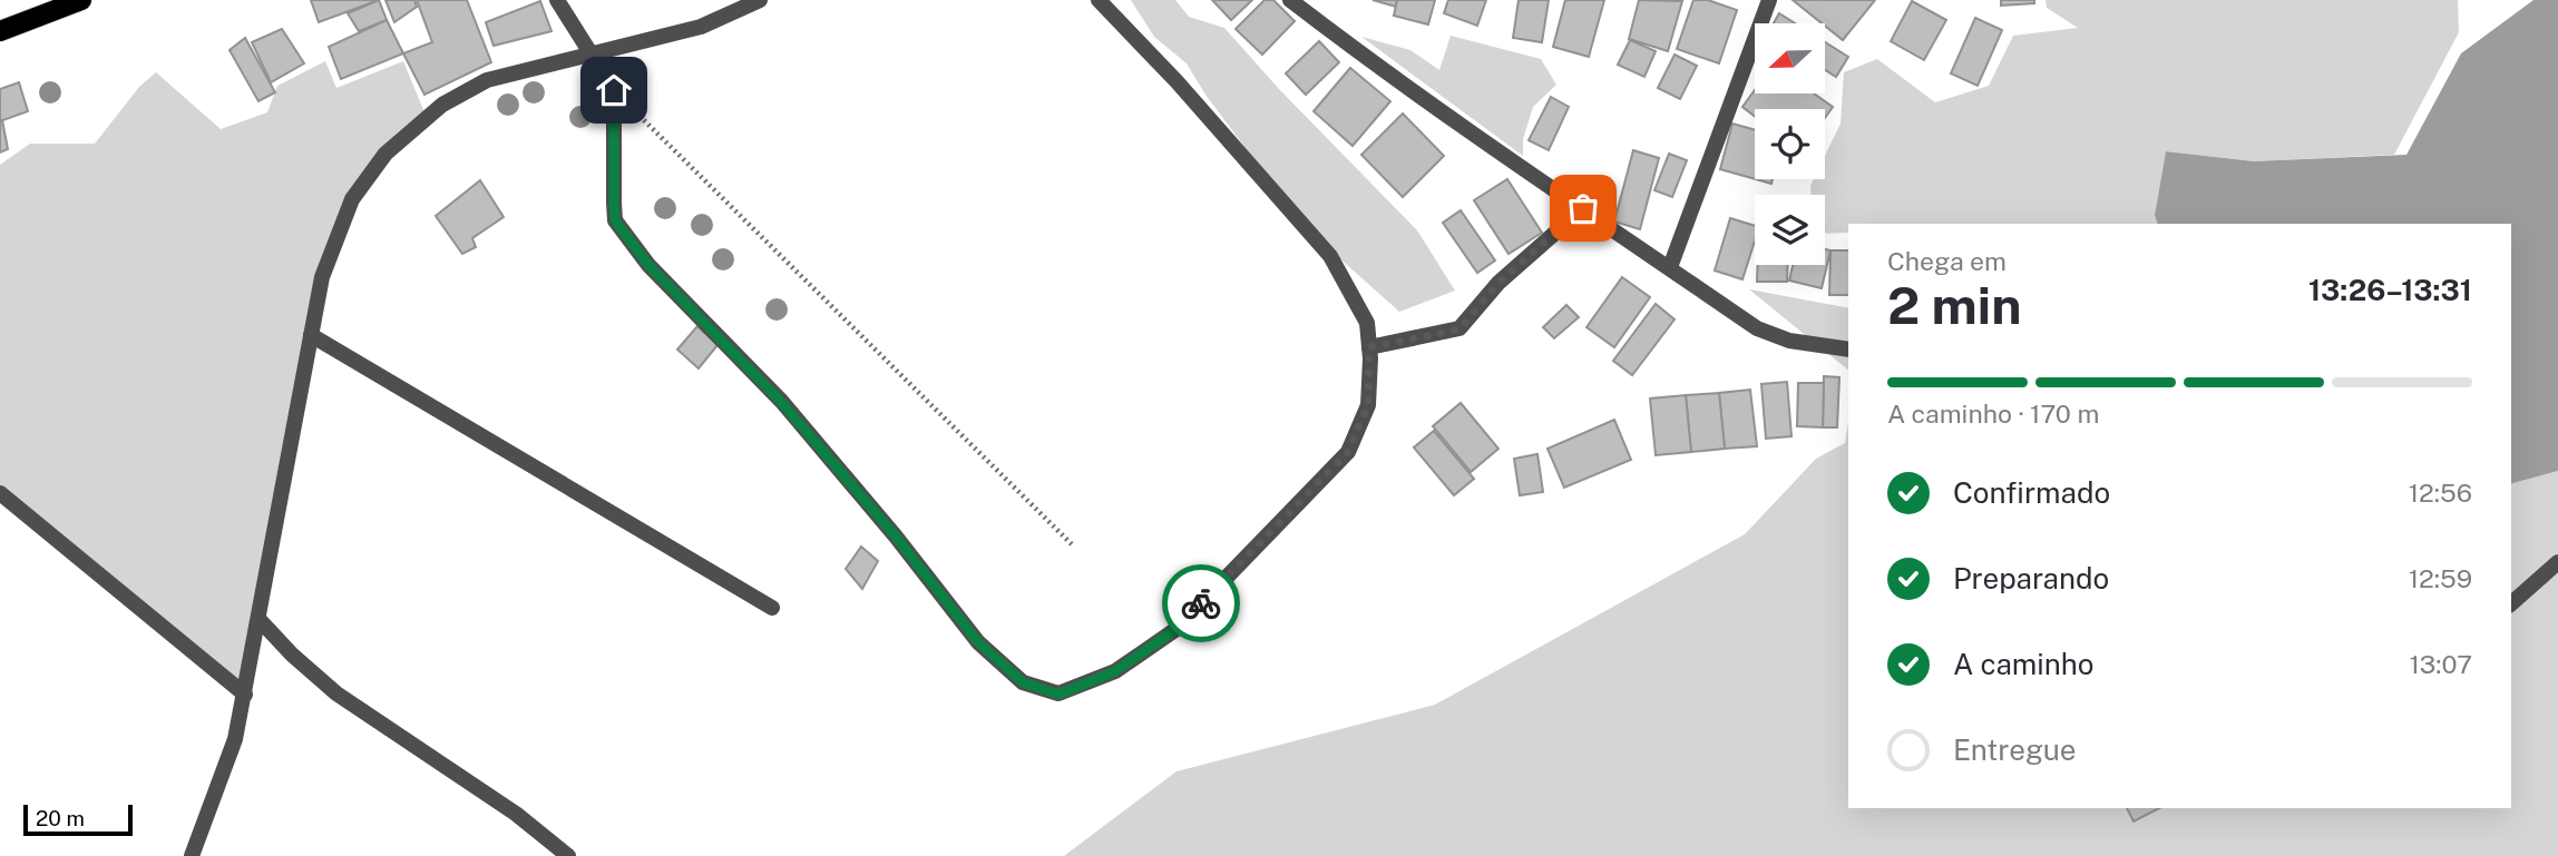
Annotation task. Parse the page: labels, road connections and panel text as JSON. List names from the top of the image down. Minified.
{"scale_bar":"20 m","north":"left","page":{"heading":["2 min","Chega em","13:26–13:31"],"bar":"A caminho · 170 m","list":[["Confirmado","12:56"],["Preparando","12:59"],["A caminho","13:07"],"Entregue"],"scale":"20 m"}}
